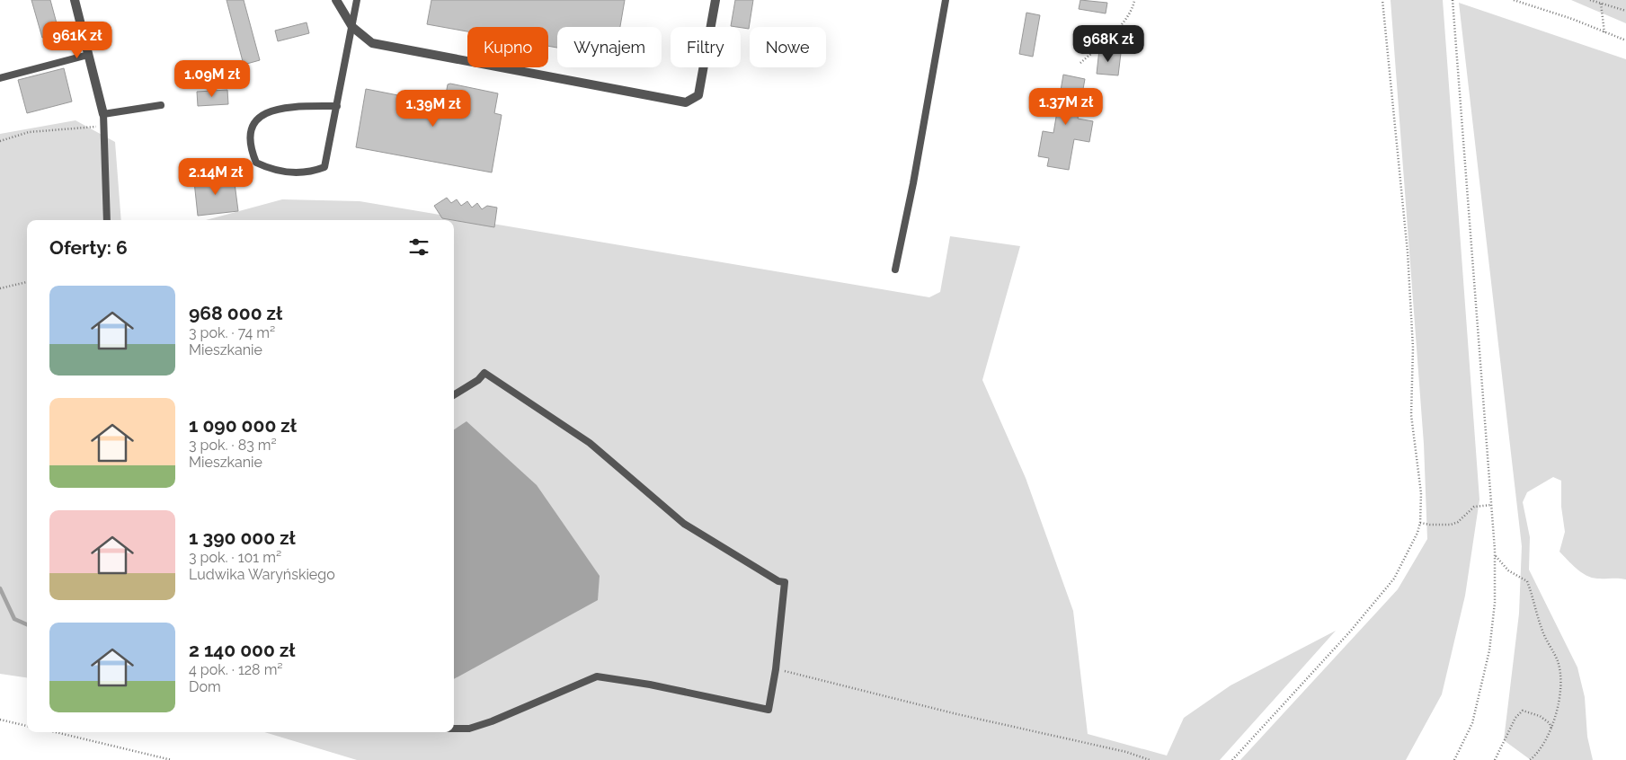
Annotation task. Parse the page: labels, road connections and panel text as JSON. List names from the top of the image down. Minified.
{"page":{"price":["961K zł","968K zł","1.09M zł","1.37M zł","1.39M zł","2.14M zł"],"chip":["Kupno","Wynajem","Filtry","Nowe"],"heading":"Oferty: 6","list":[{"name":"968 000 zł","note":"3 pok. · 74 m² · Mieszkanie"},{"name":"1 090 000 zł","note":"3 pok. · 83 m² · Mieszkanie"},{"name":"1 390 000 zł","note":"3 pok. · 101 m² · Ludwika Waryńskiego"},{"name":"2 140 000 zł","note":"4 pok. · 128 m² · Dom"}]}}
